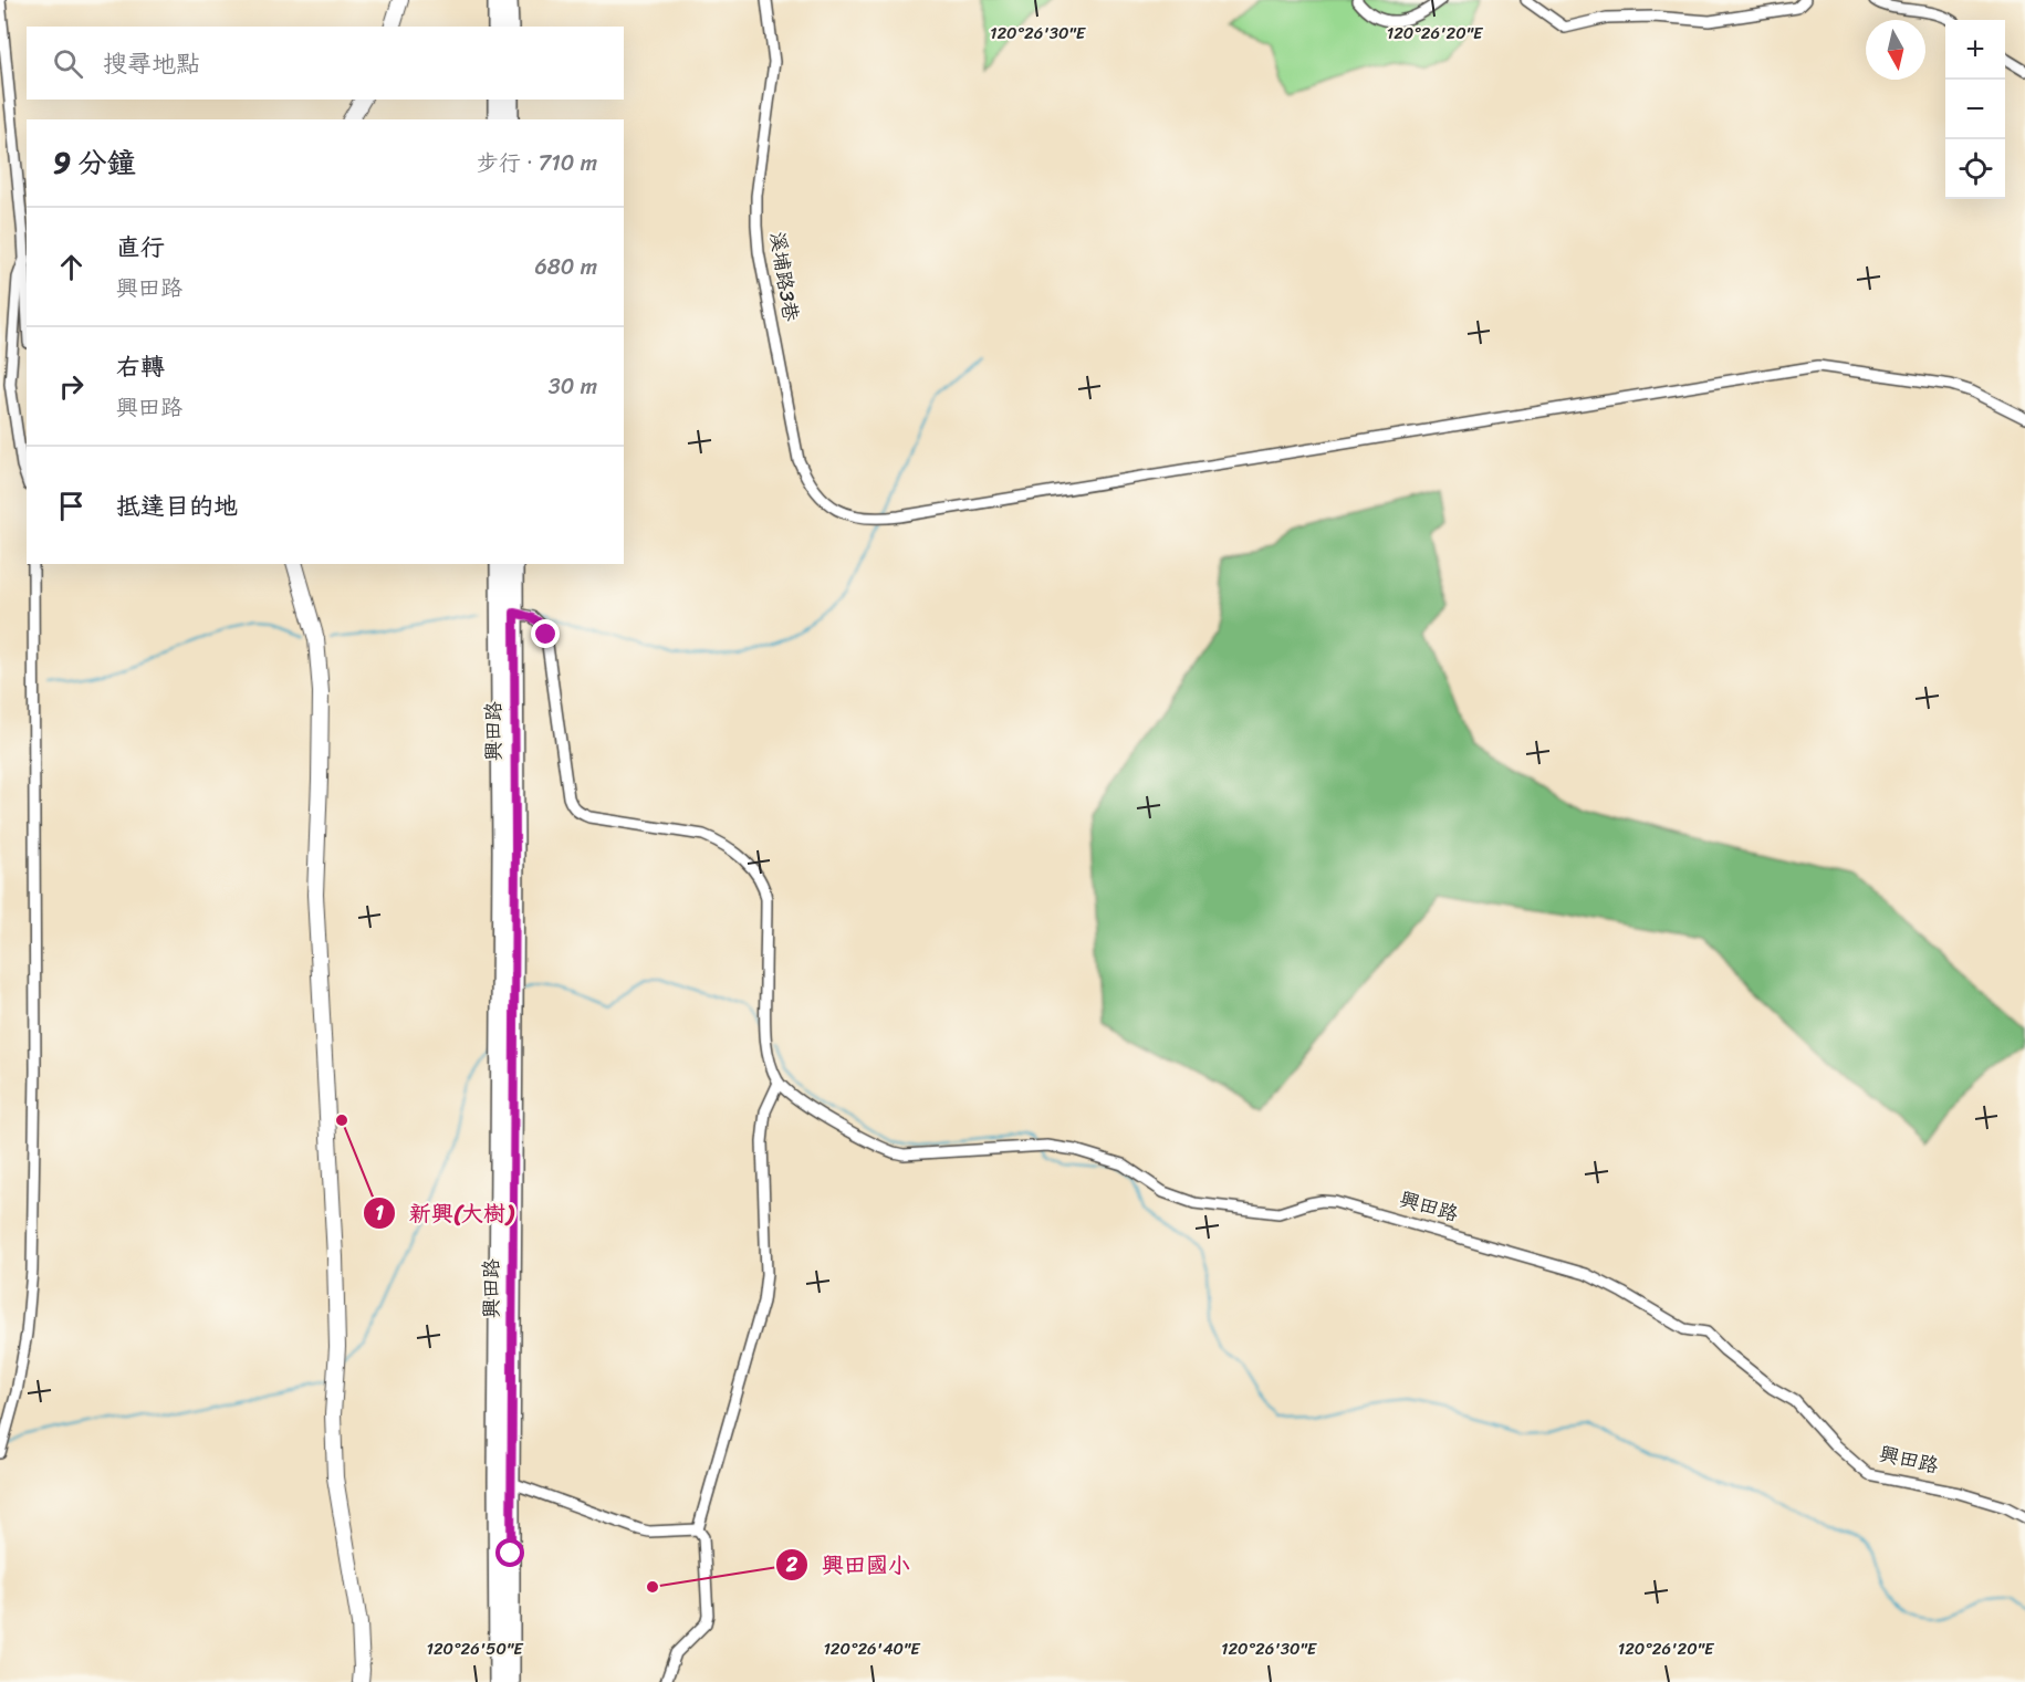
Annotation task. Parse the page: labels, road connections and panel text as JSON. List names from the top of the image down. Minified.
{"streets":{"main road":["興田路"],"street":["溪埔路3巷"]},"places":["新興(大樹)","興田國小"],"north":"bottom","page":{"map_buttons":["+","−"],"search":"搜尋地點","heading":["9 分鐘","步行 · 710 m"],"list":[["直行","興田路","680 m"],["右轉","興田路","30 m"],"抵達目的地"]},"coordinates":["120°26'30\"E","120°26'20\"E","120°26'50\"E","120°26'40\"E"]}
